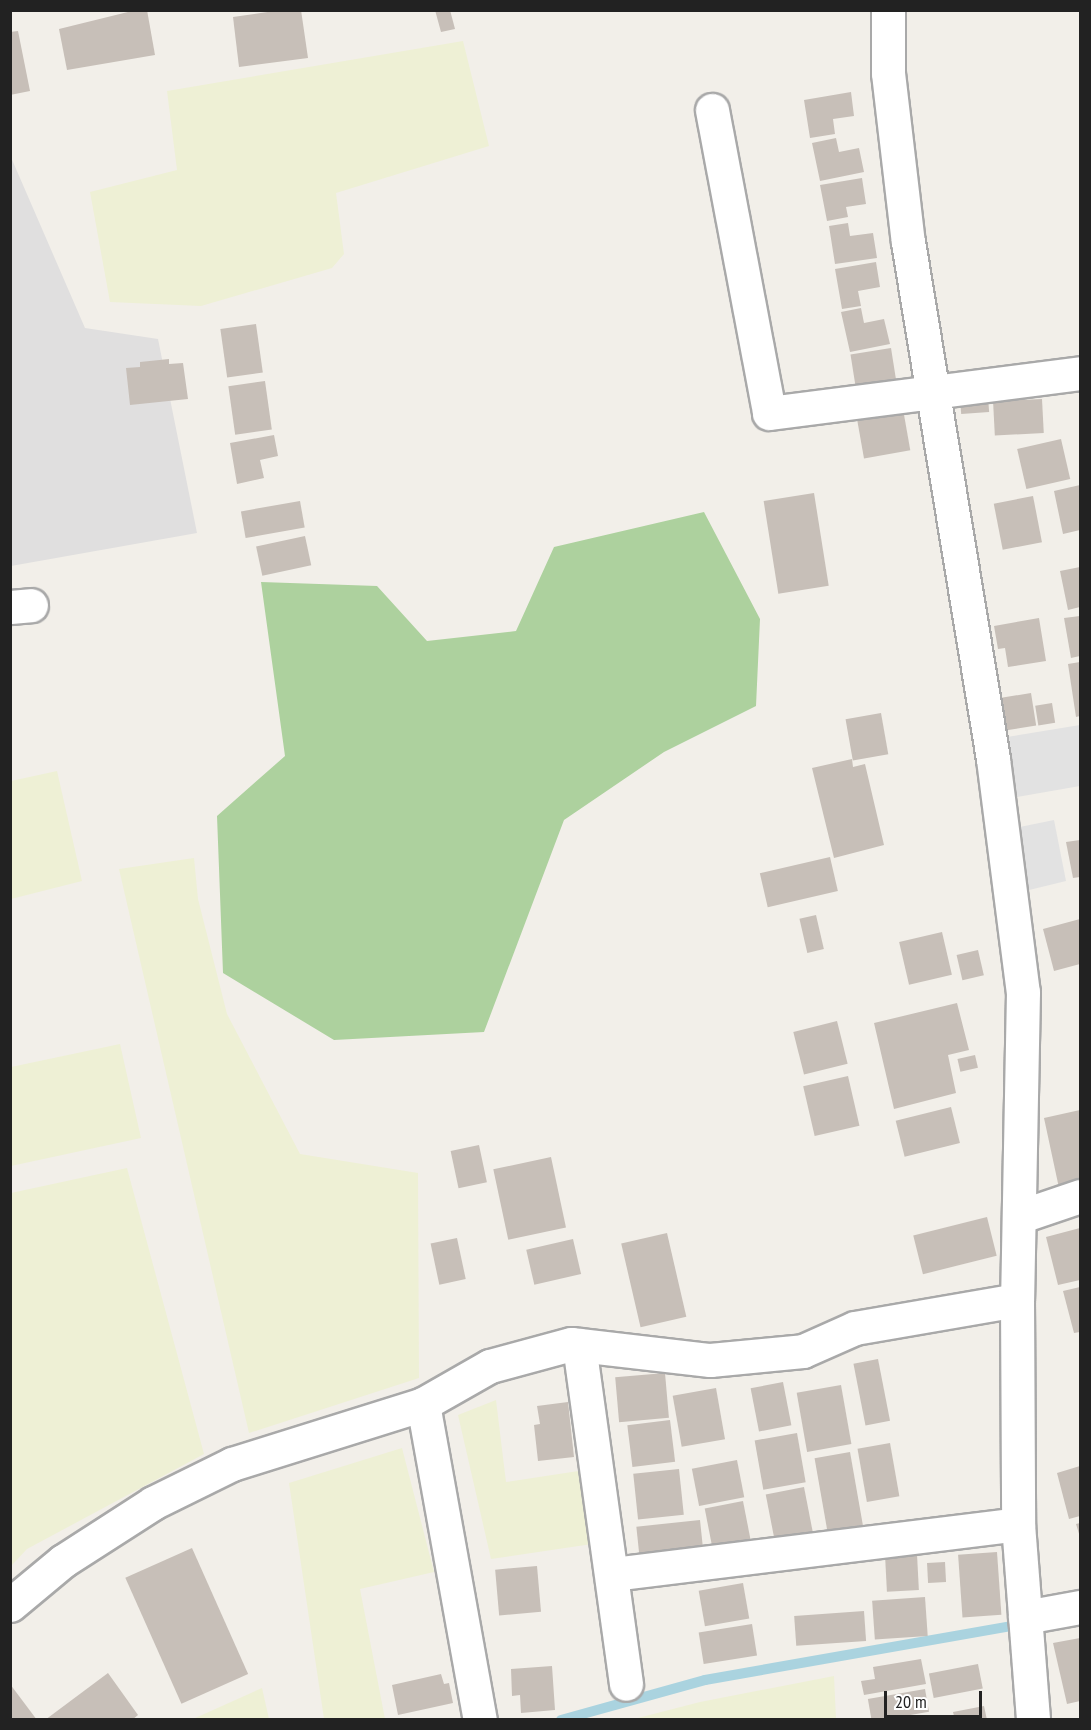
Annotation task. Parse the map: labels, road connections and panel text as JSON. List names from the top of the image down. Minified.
{"scale_bar":"20 m"}
